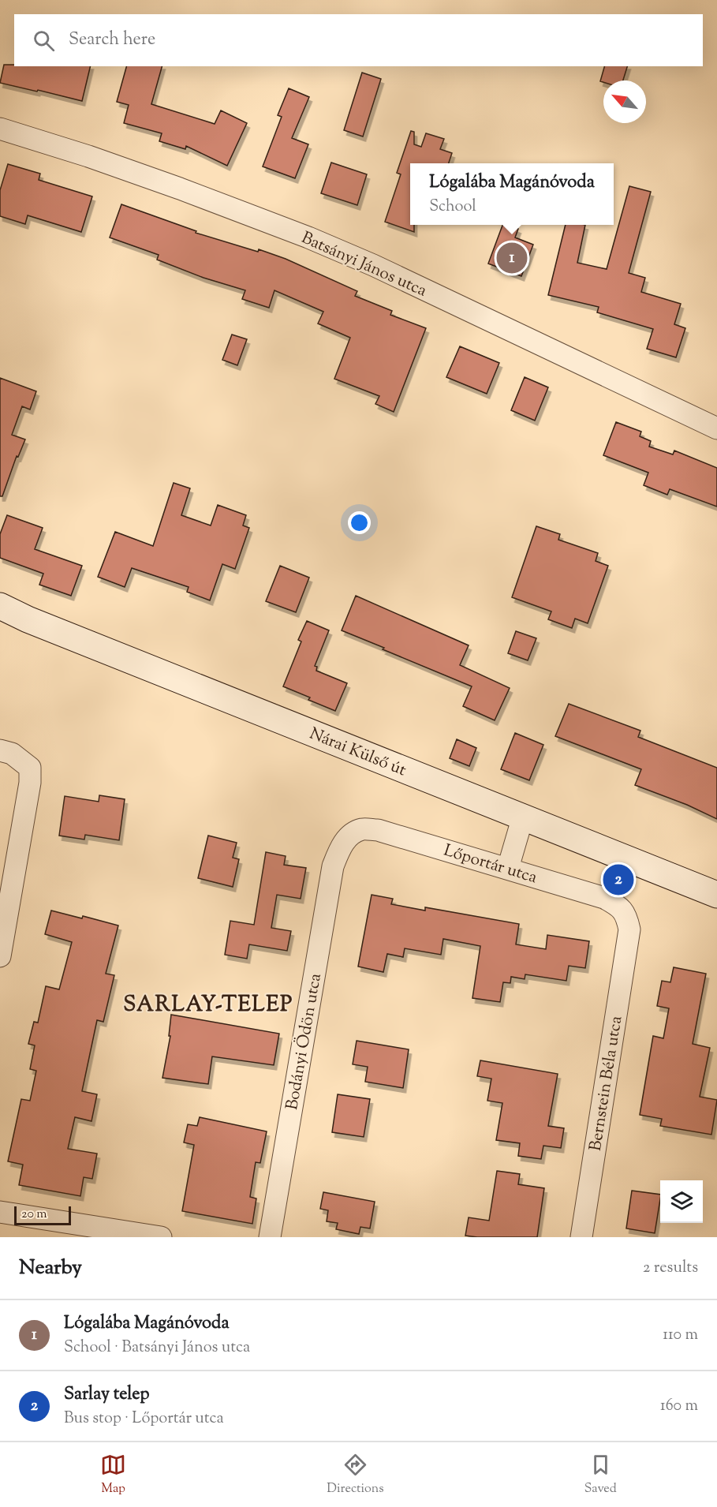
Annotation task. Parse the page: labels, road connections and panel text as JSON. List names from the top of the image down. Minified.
{"streets":{"street":["Batsányi János utca","Nárai Külső út","Lőportár utca","Bodányi Ödön utca","Bernstein Béla utca"]},"crossings":[["Lőportár utca","Bodányi Ödön utca"],["Lőportár utca","Bernstein Béla utca"]],"districts":["SARLAY-TELEP"],"scale_bar":"20 m","north":"top left","page":{"search":"Search here","popup":["Lógalába Magánóvoda","School"],"pins":["1","2"],"scale":"20 m","heading":["Nearby","2 results"],"list":[{"mark":"1","name":"Lógalába Magánóvoda","note":"School · Batsányi János utca","value":"110 m"},{"mark":"2","name":"Sarlay telep","note":"Bus stop · Lőportár utca","value":"160 m"}],"nav":["Map","Directions","Saved"]}}
